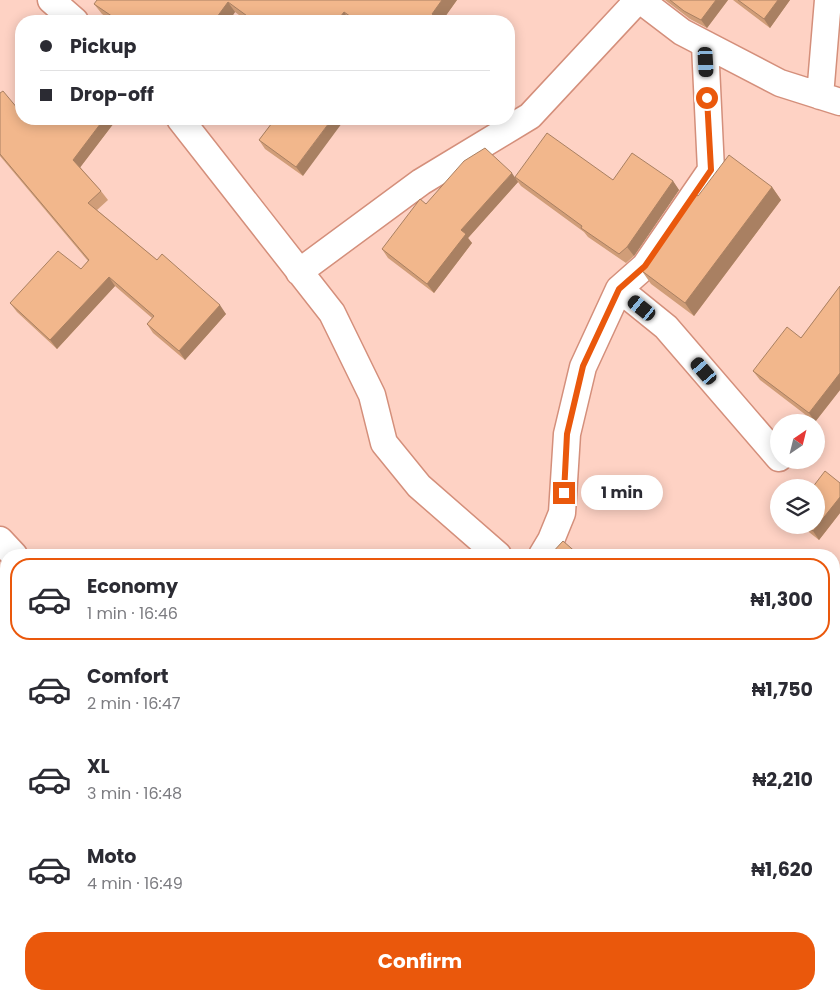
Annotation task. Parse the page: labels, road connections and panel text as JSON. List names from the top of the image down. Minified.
{"north":"top right","page":{"banner":["Pickup","Drop-off"],"bubble":"1 min","list":[{"name":"Economy","note":"1 min · 16:46","value":"₦1,300"},{"name":"Comfort","note":"2 min · 16:47","value":"₦1,750"},{"name":"XL","note":"3 min · 16:48","value":"₦2,210"},{"name":"Moto","note":"4 min · 16:49","value":"₦1,620"}],"buttons":"Confirm"}}
